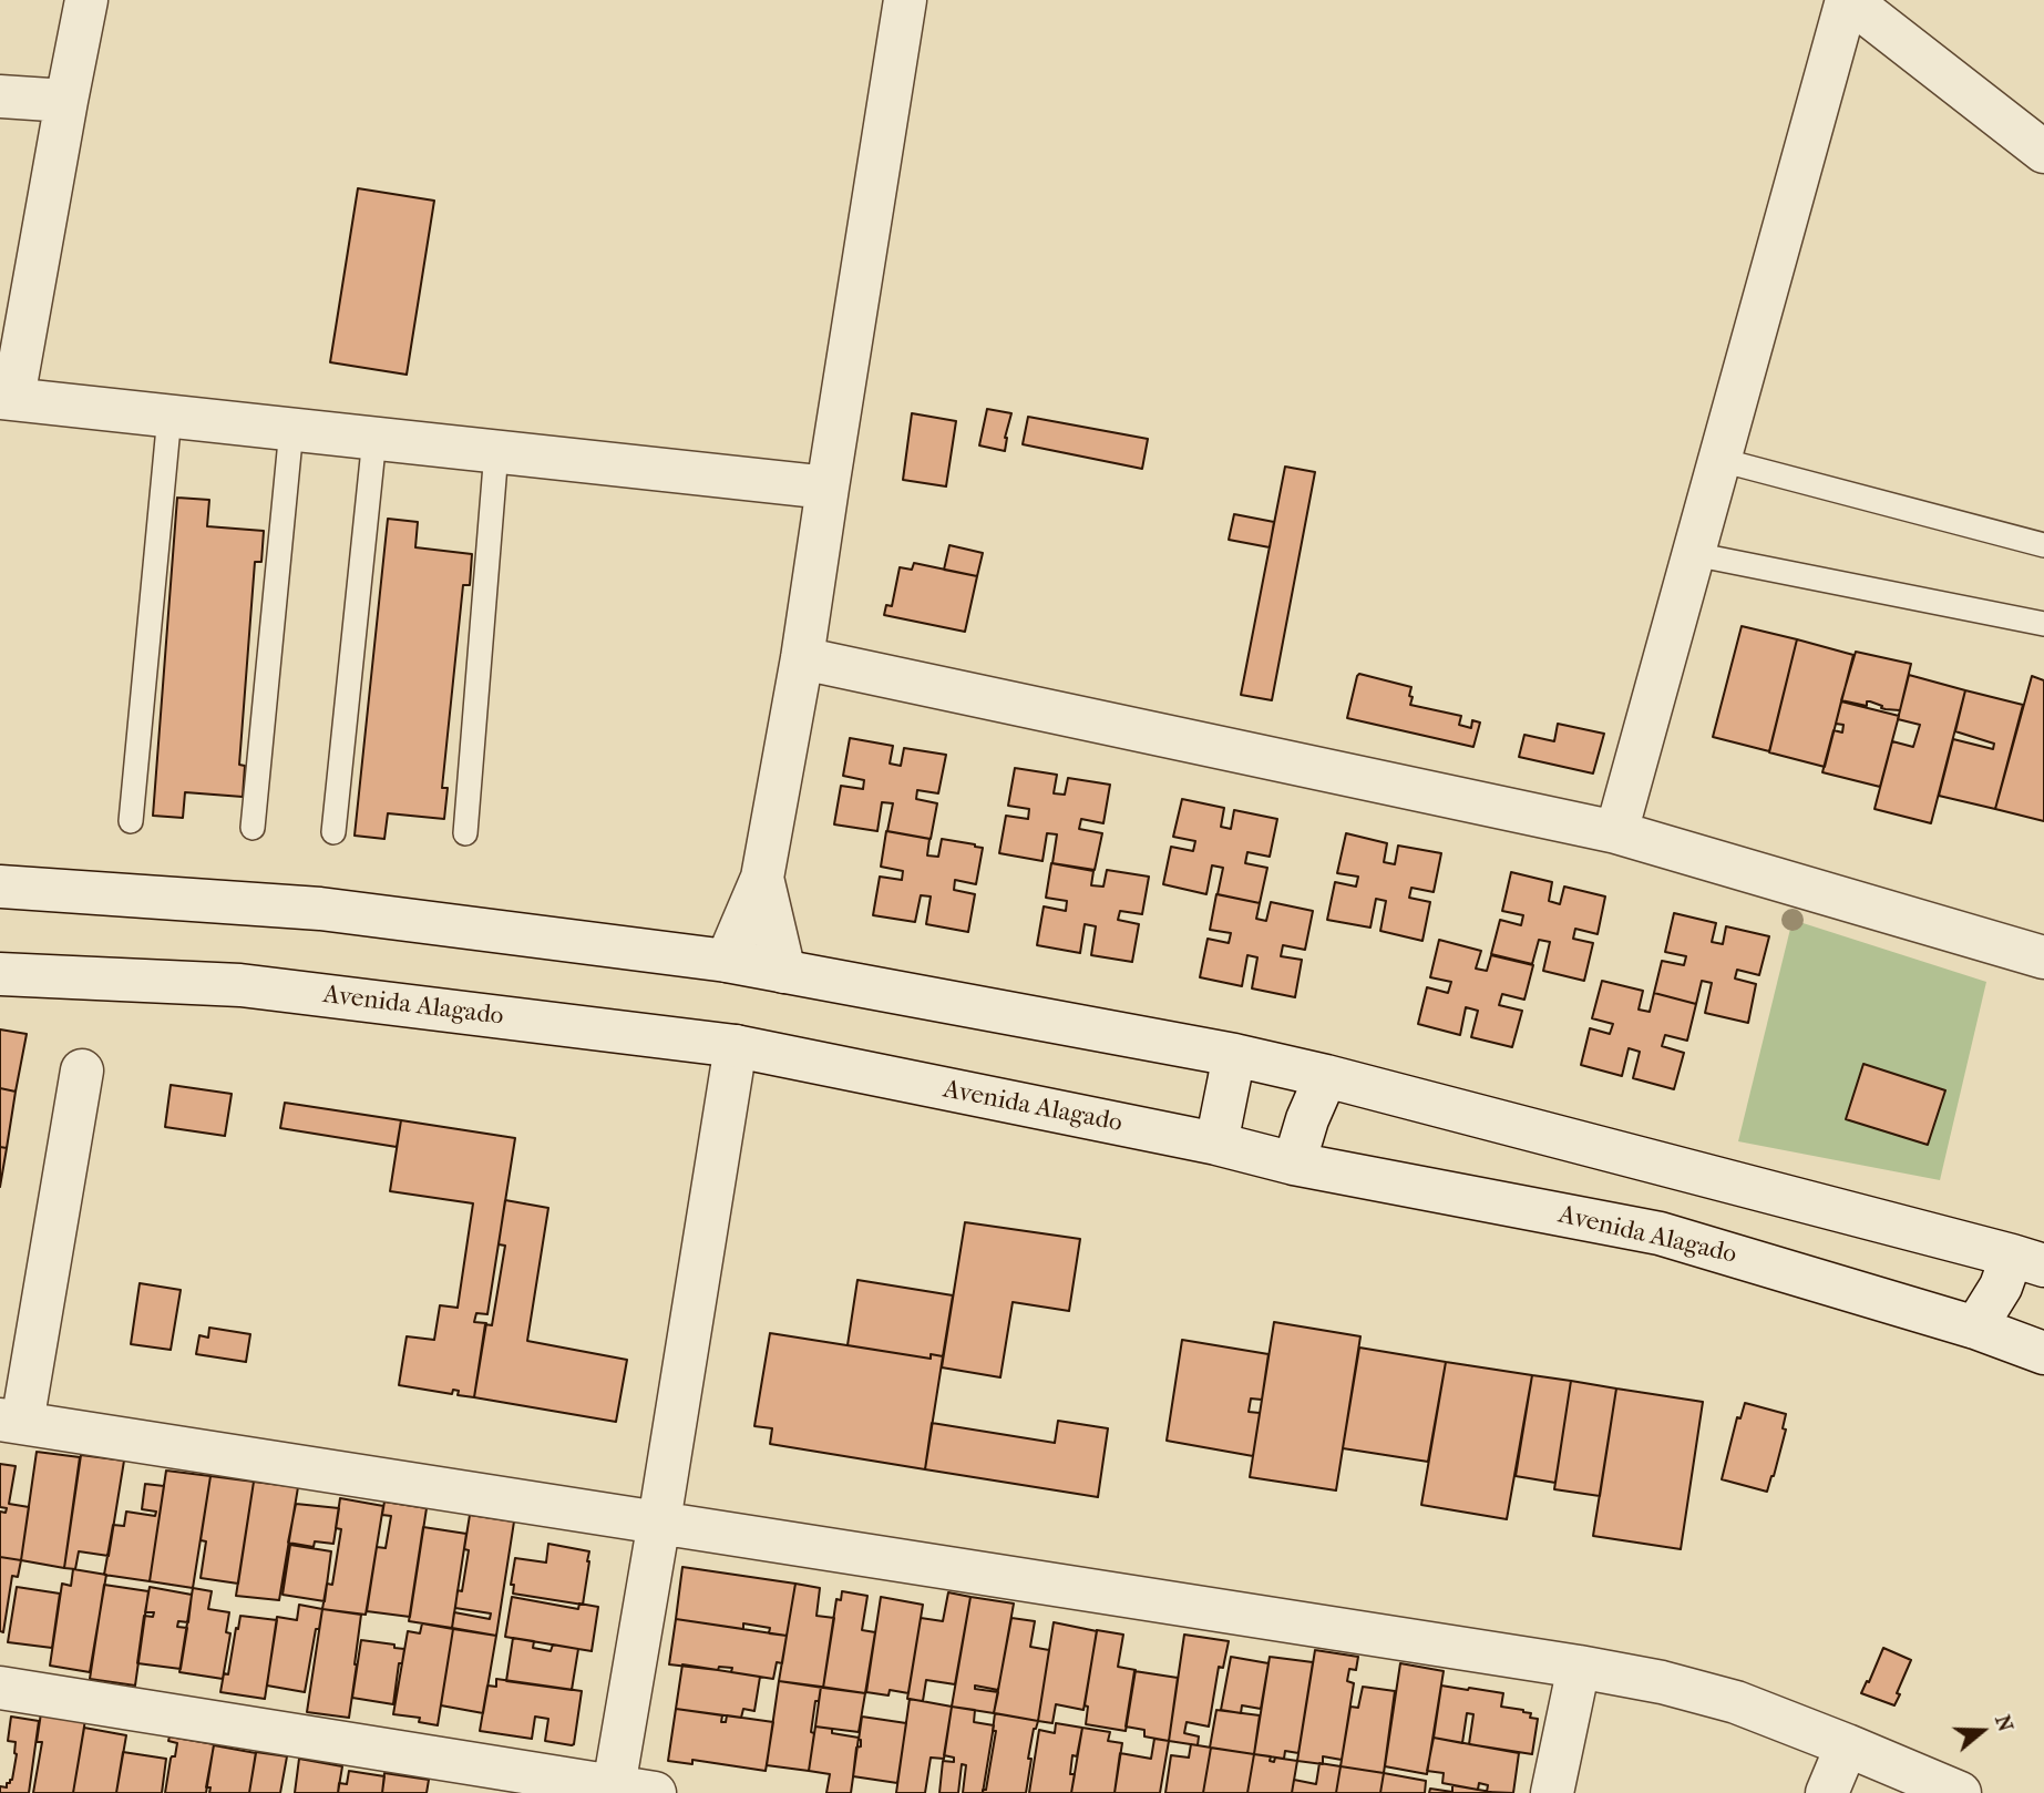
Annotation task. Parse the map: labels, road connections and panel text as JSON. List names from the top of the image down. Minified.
{"streets":{"street":["Avenida Alagado"]},"north":"right"}
